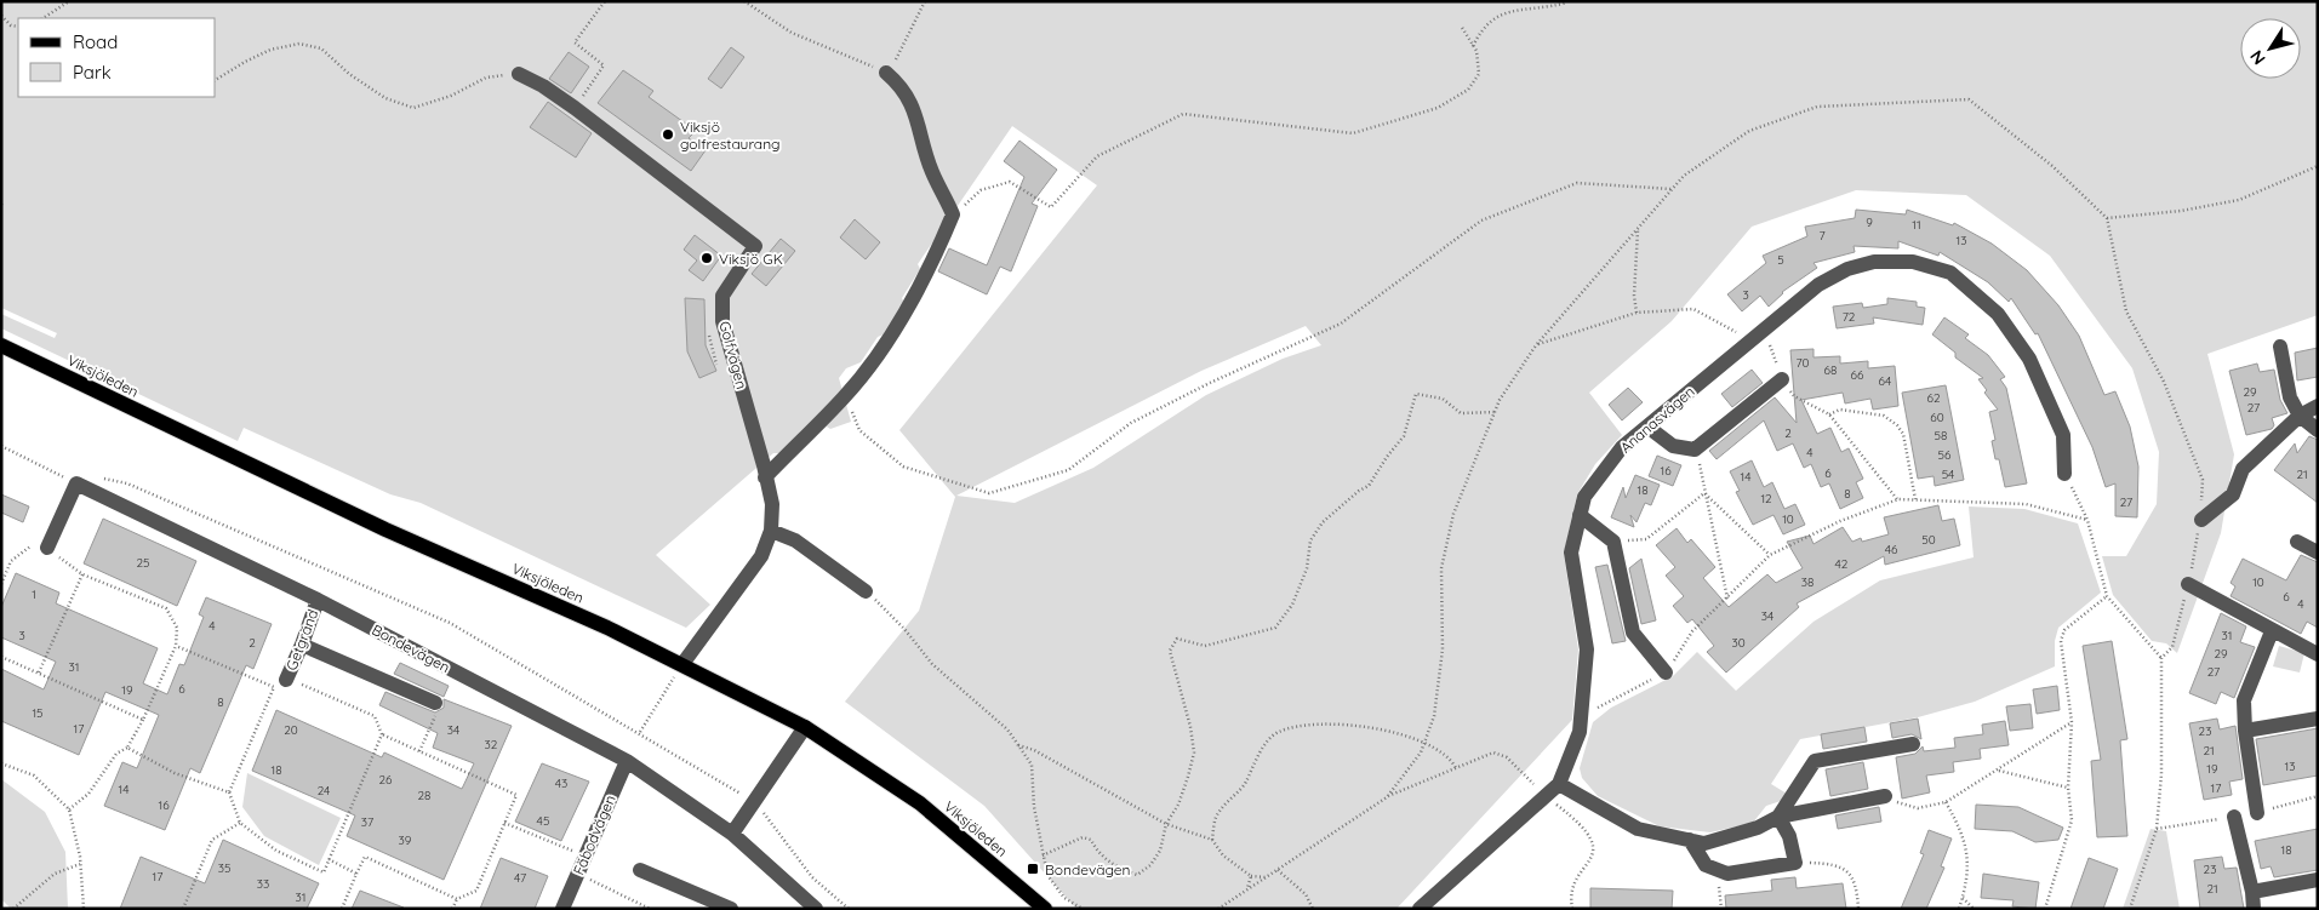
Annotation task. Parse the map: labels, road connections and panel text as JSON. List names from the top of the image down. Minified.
{"streets":{"main road":["Viksjöleden"],"street":["Golfvägen","Ananasvägen","Getgränd","Bondevägen","Fäbodvägen"]},"crossings":[["Golfvägen","Viksjöleden"],["Getgränd","Bondevägen"],["Bondevägen","Fäbodvägen"]],"places":{"other":["Viksjö golfrestaurang","Viksjö GK"],"transit":["Bondevägen"]},"house_numbers":["9","11","7","13","5","3","72","70","68","66","64","29","62","27","60","2","58","4","56","16","6","54","21","14","18","8","12","27","10","50","46","25","42","38","10","1","6","4","34","4","3","31","2","30","29","31","27","6","19","8","15","17","20","34","23","32","21","13","19","18","26","43","17","14","24","28","16","45","37","39","18","35","23","17","47","33","21","31"],"legend":["Road","Park"],"north":"bottom left"}
